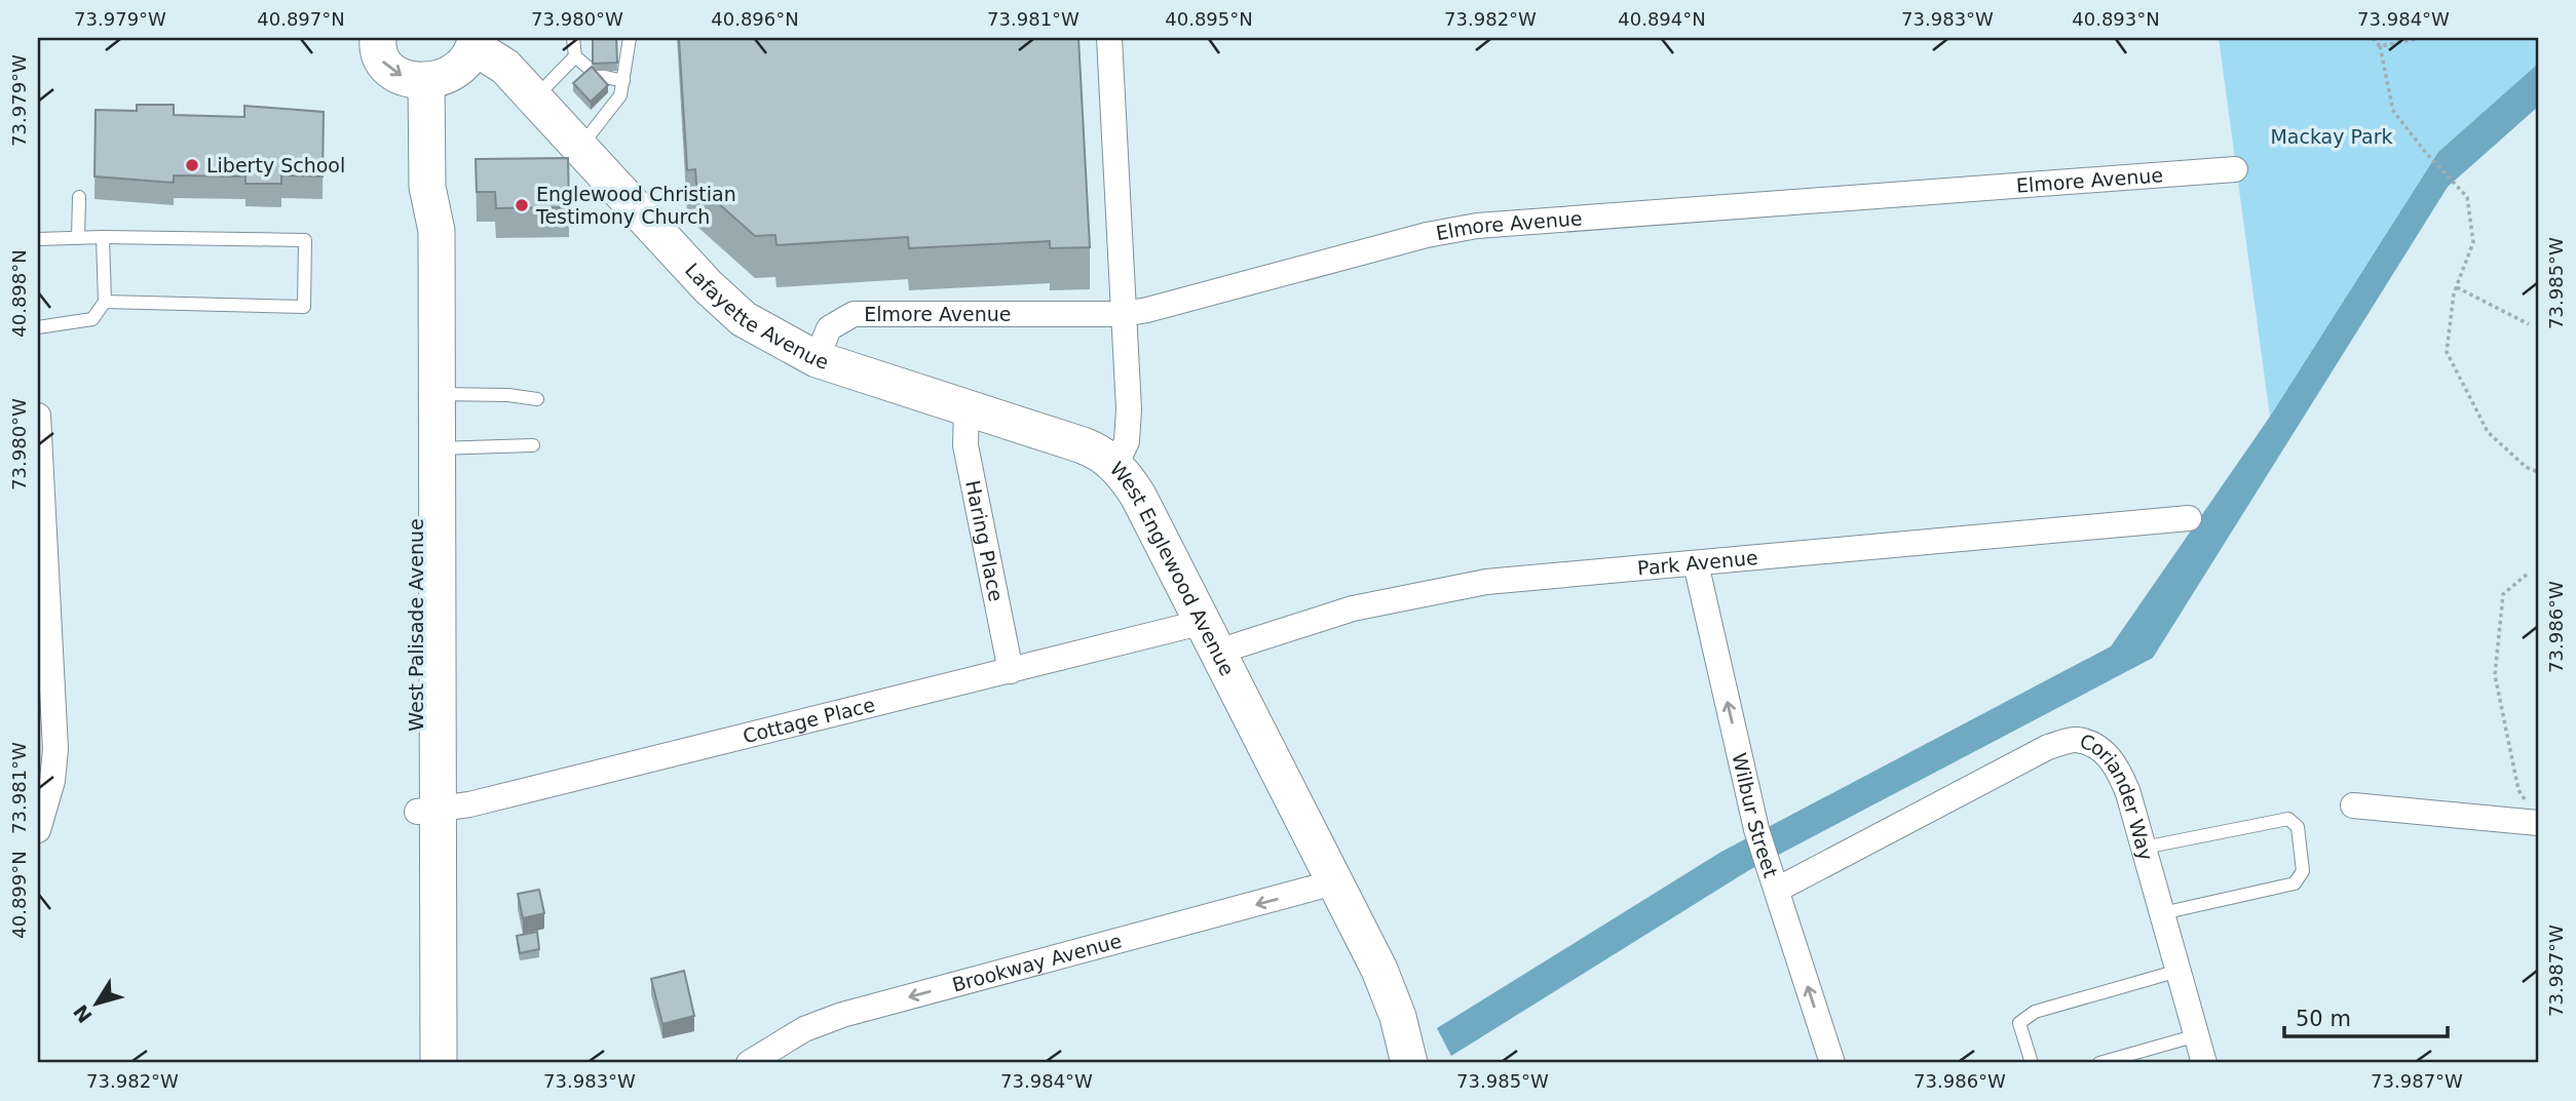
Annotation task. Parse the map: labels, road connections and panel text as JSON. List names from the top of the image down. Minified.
{"streets":{"street":["Elmore Avenue","Lafayette Avenue","Haring Place","Park Avenue","West Englewood Avenue","West Palisade Avenue","Cottage Place","Coriander Way","Wilbur Street","Brookway Avenue"]},"crossings":[["Elmore Avenue","Lafayette Avenue"],["Elmore Avenue","West Englewood Avenue"],["Lafayette Avenue","Haring Place"],["Lafayette Avenue","West Englewood Avenue"],["Haring Place","Cottage Place"],["Park Avenue","West Englewood Avenue"],["Park Avenue","Cottage Place"],["Park Avenue","Wilbur Street"],["West Englewood Avenue","Cottage Place"],["West Englewood Avenue","Brookway Avenue"],["West Palisade Avenue","Cottage Place"],["Coriander Way","Wilbur Street"]],"one_way":["Wilbur Street","Brookway Avenue"],"parks":["Mackay Park"],"places":["Liberty School","Englewood Christian Testimony Church"],"scale_bar":"50 m","north":"bottom left","coordinates":["73.979°W","40.897°N","73.980°W","40.896°N","73.981°W","40.895°N","73.982°W","40.894°N","73.983°W","40.893°N","73.984°W","73.985°W","40.898°N","73.986°W","40.899°N","73.987°W"]}
